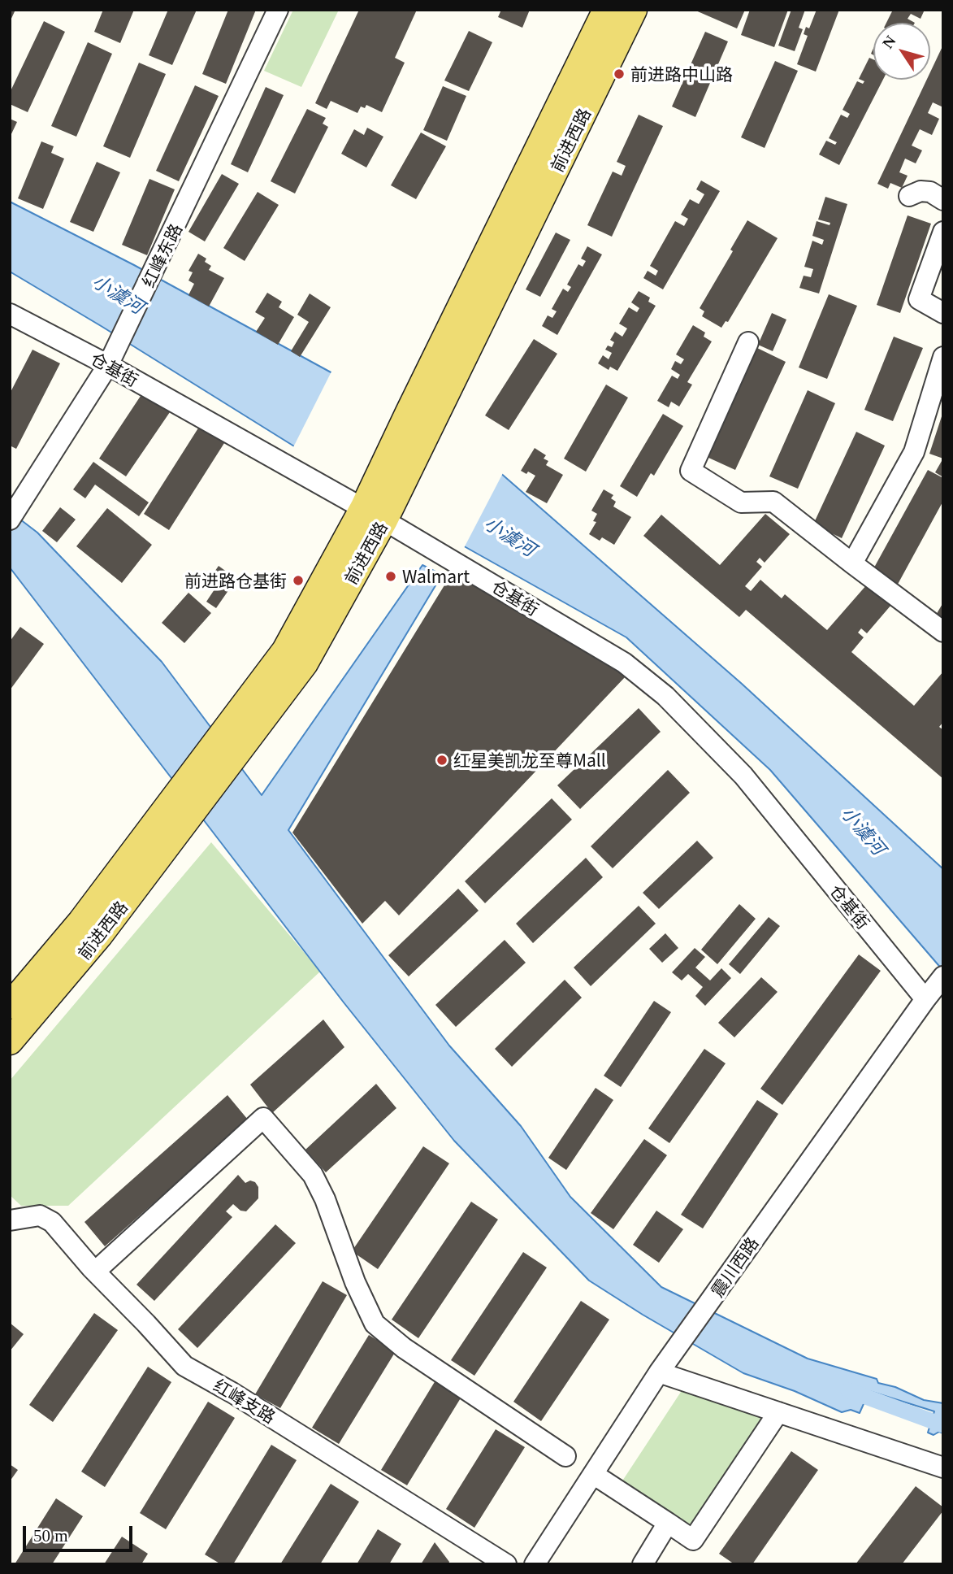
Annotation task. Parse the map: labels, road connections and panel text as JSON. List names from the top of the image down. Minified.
{"streets":{"main road":["前进西路"],"street":["红峰东路","仓基街","震川西路","红峰支路"]},"crossings":[["前进西路","仓基街"],["红峰东路","仓基街"],["仓基街","震川西路"]],"water":["小澞河"],"places":["前进路中山路","Walmart","前进路仓基街","红星美凯龙至尊Mall"],"scale_bar":"50 m","north":"top left"}
